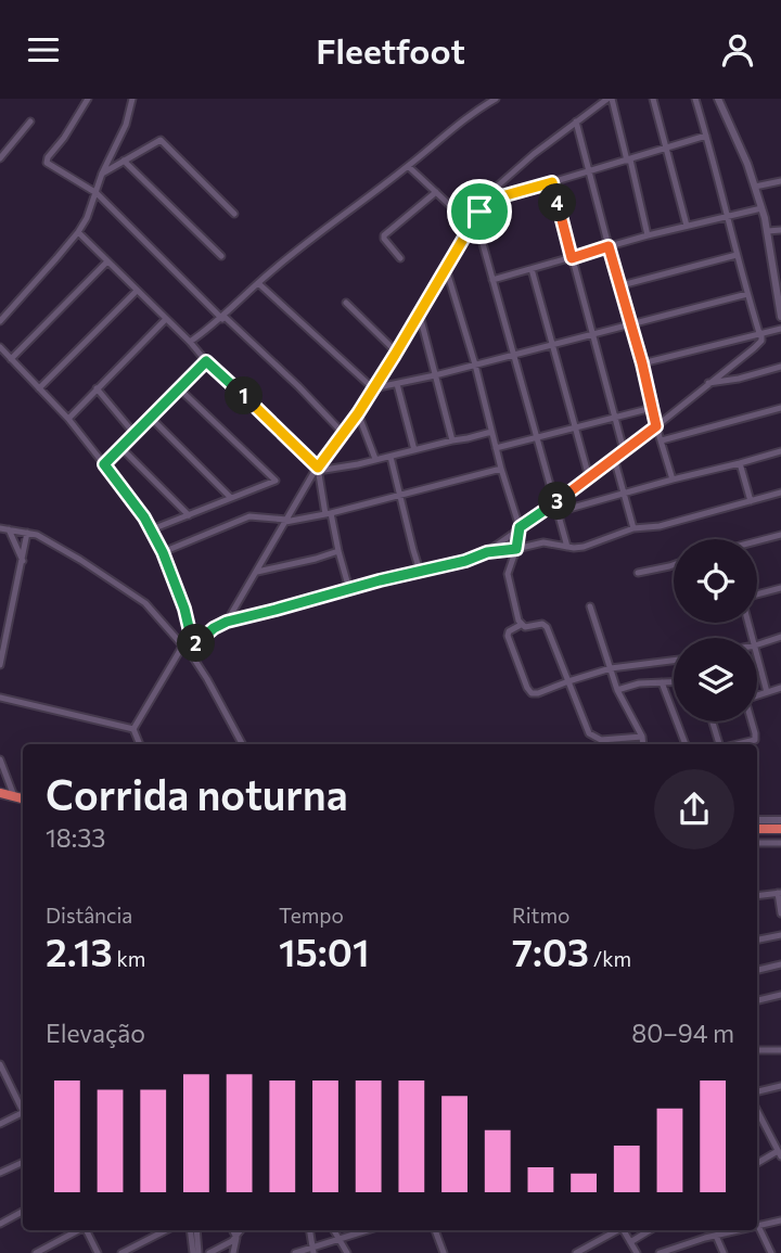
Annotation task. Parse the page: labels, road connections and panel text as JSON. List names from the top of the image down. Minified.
{"page":{"header":"Fleetfoot","pins":["4","1","3","2"],"heading":["Corrida noturna","18:33"],"stats":[["Distância","2.13 km"],["Tempo","15:01"],["Ritmo","7:03 /km"]],"chart":["Elevação","80–94 m"]}}
